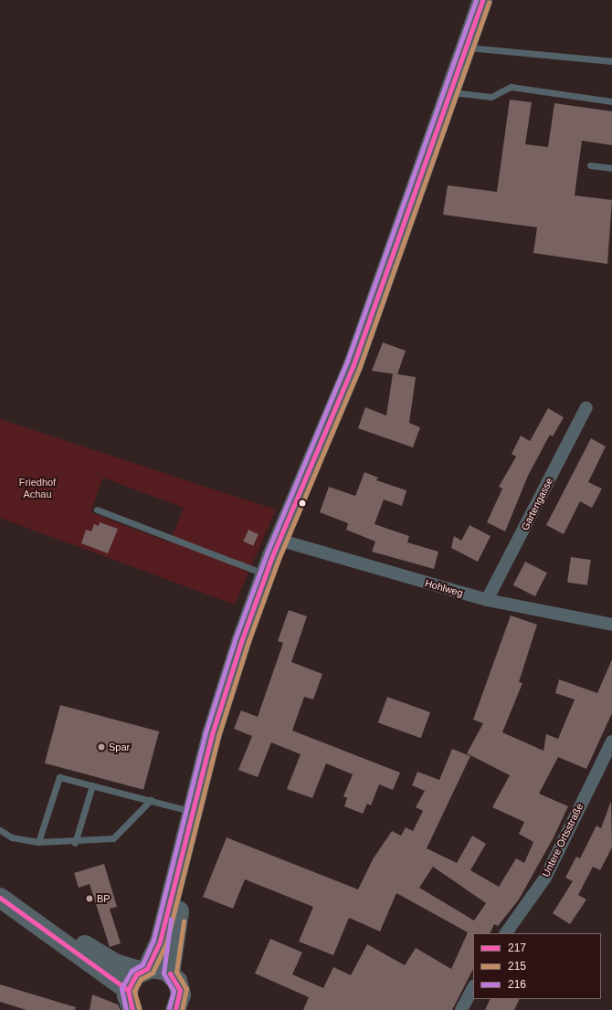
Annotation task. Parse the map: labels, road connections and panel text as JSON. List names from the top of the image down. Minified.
{"streets":{"street":["Gartengasse","Hohlweg","Untere Ortsstraße"]},"crossings":[["Gartengasse","Hohlweg"]],"parks":["Friedhof Achau"],"places":["Spar","BP"],"lines":["transit line 217","transit line 216","transit line 215"],"legend":["217","215","216"]}
